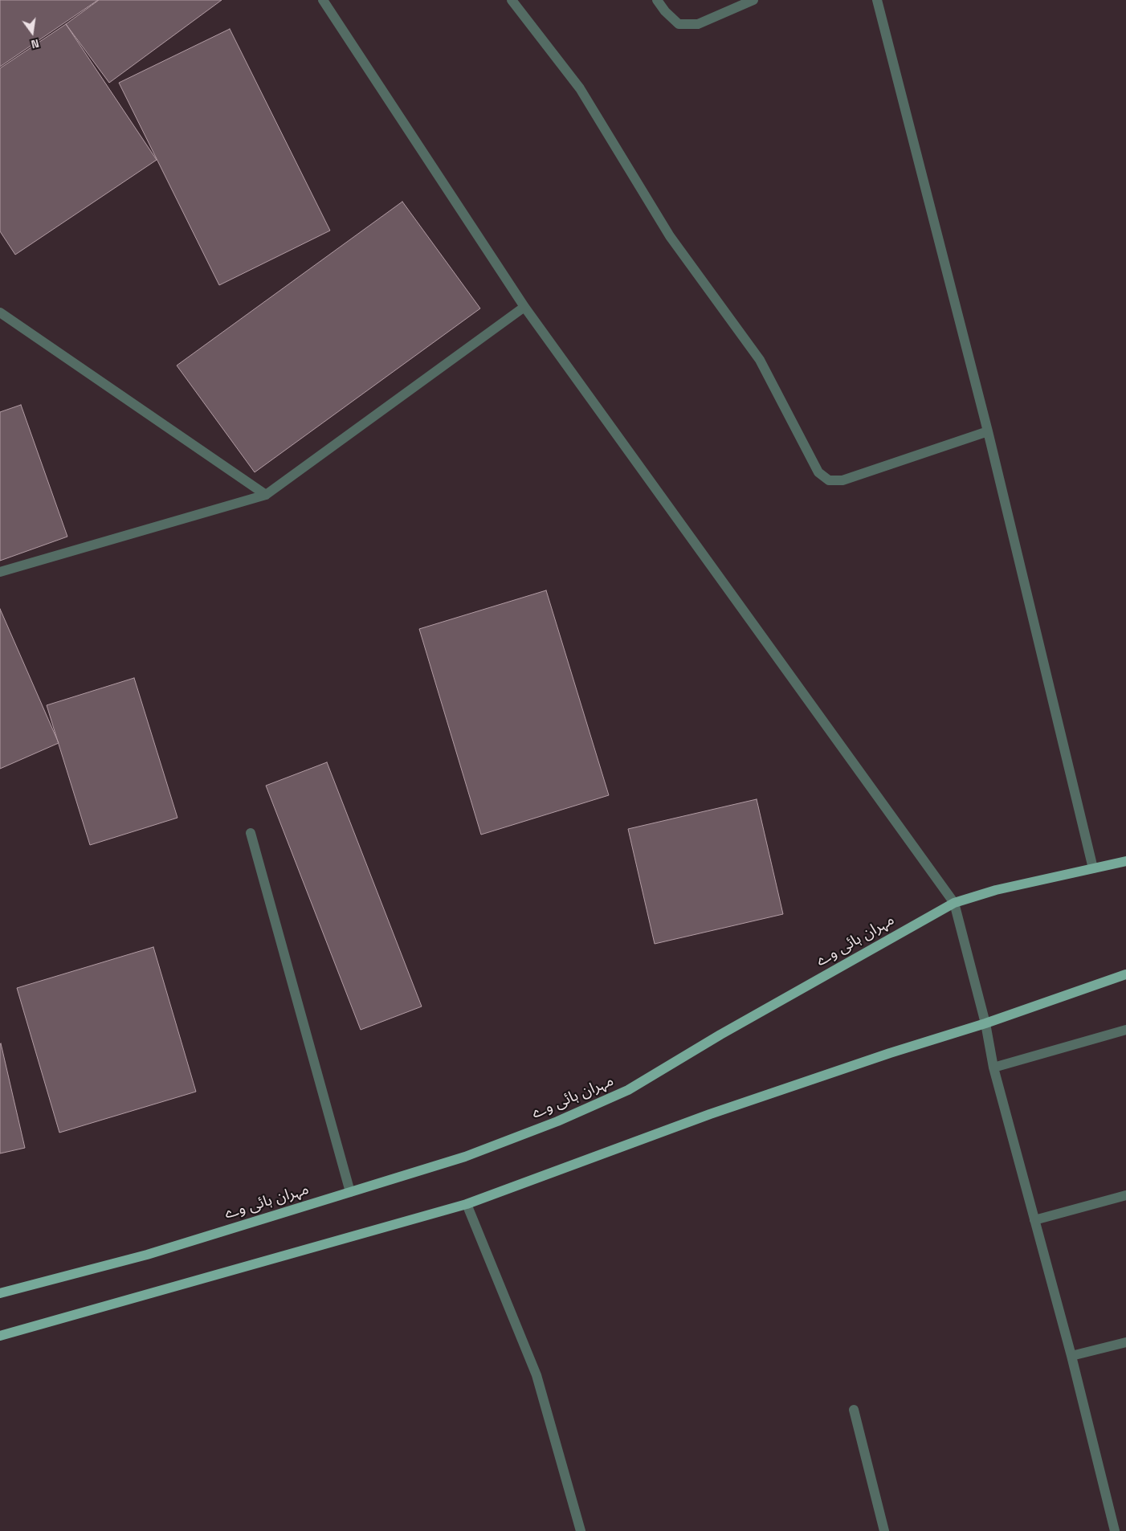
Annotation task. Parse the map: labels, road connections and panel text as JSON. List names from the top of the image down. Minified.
{"streets":{"main road":["مہران ہائی وے"]},"north":"bottom"}
